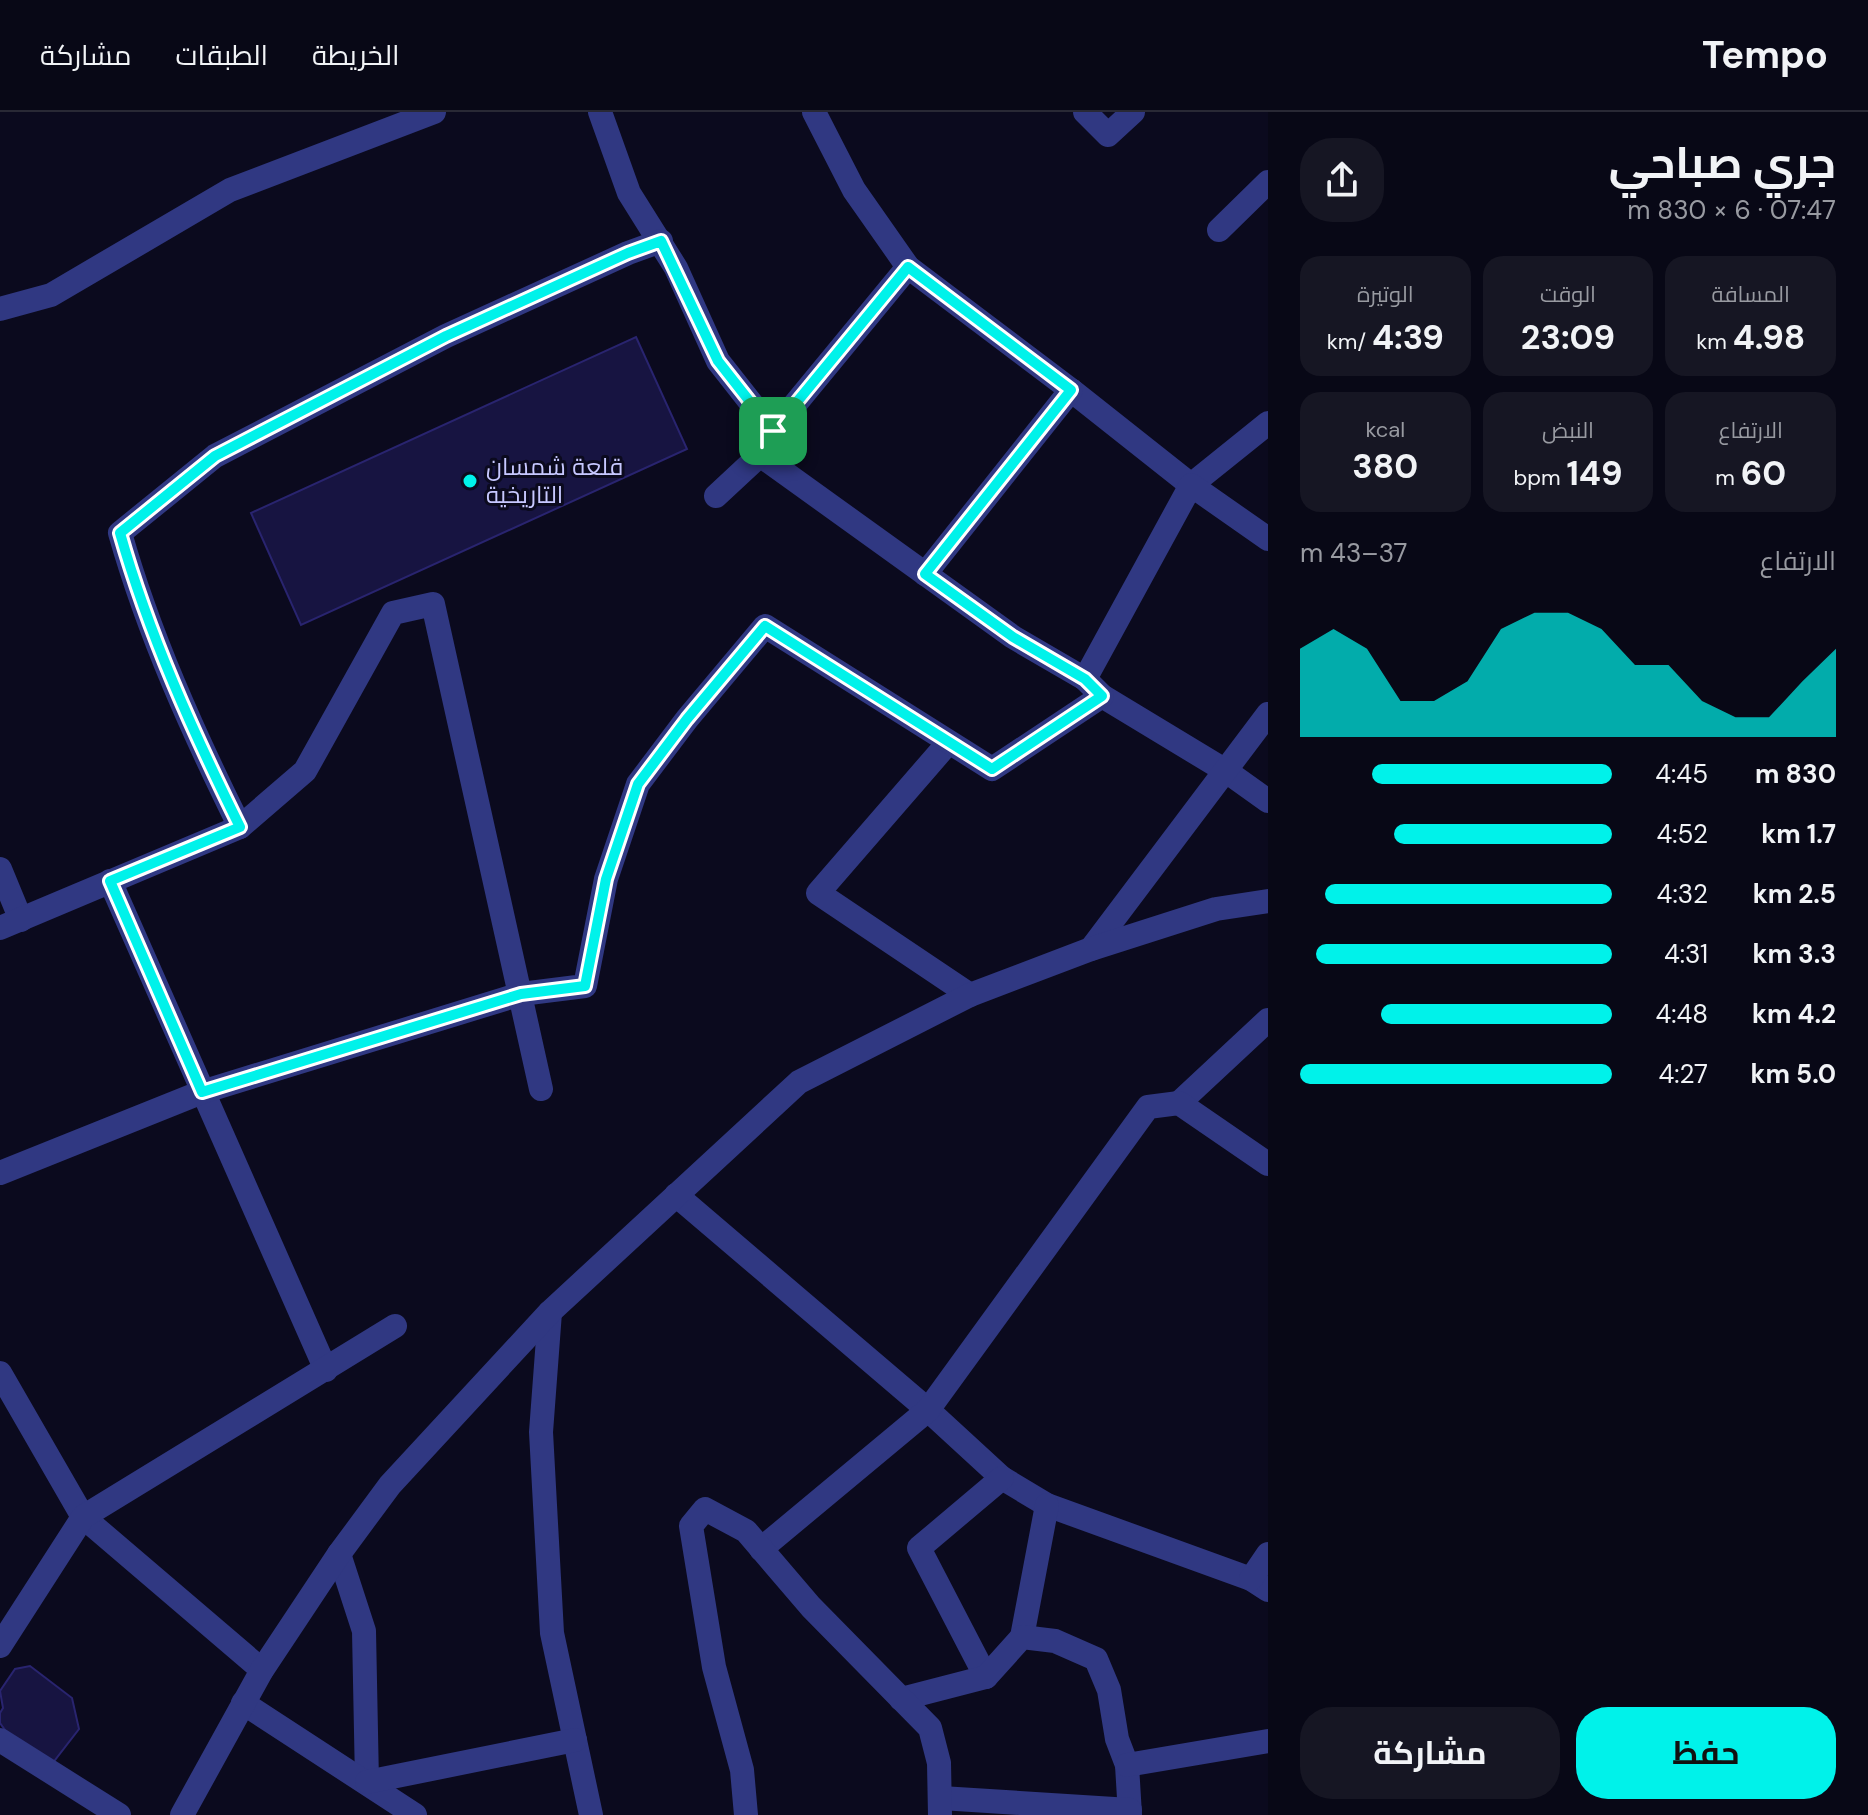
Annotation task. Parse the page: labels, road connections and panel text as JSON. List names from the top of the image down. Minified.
{"places":["قلعة شمسان التاريخية"],"page":{"header":"Tempo","nav":["الخريطة","الطبقات","مشاركة"],"heading":["جري صباحي","07:47 · 6 × 830 m"],"stats":[["المسافة","4.98 km"],["الوقت","23:09"],["الوتيرة","4:39 /km"],["الارتفاع","60 m"],["النبض","149 bpm"],["kcal","380"]],"chart":["الارتفاع","37–43 m"],"list":[{"name":"830 m","note":"4:45"},{"name":"1.7 km","note":"4:52"},{"name":"2.5 km","note":"4:32"},{"name":"3.3 km","note":"4:31"},{"name":"4.2 km","note":"4:48"},{"name":"5.0 km","note":"4:27"}],"buttons":["حفظ","مشاركة"]}}
